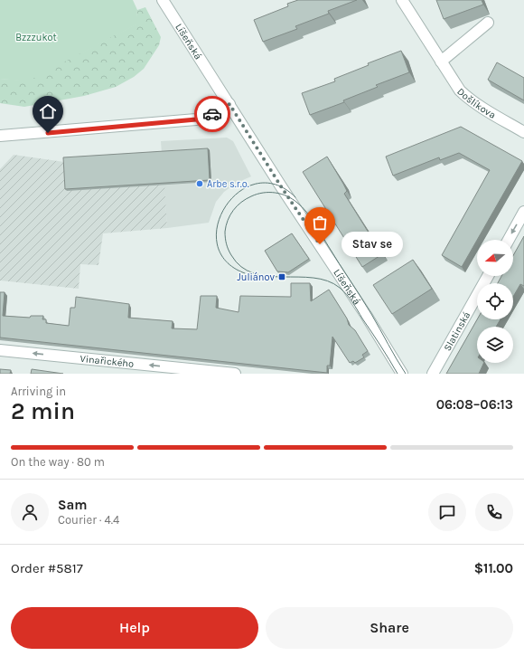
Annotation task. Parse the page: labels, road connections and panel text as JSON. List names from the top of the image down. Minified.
{"streets":{"street":["Líšeňská","Došlíkova","Slatinská","Vinařického"]},"one_way":["Vinařického"],"parks":["Bzzzukot"],"places":{"other":["Arbe s.r.o.","Stav se"],"transit":["Juliánov"]},"north":"left","page":{"bubble":"Stav se","heading":["2 min","Arriving in","06:08–06:13"],"panel":["Sam","Courier · 4.4","Order #5817","$11.00"],"bar":"On the way · 80 m","buttons":["Help","Share"]}}
